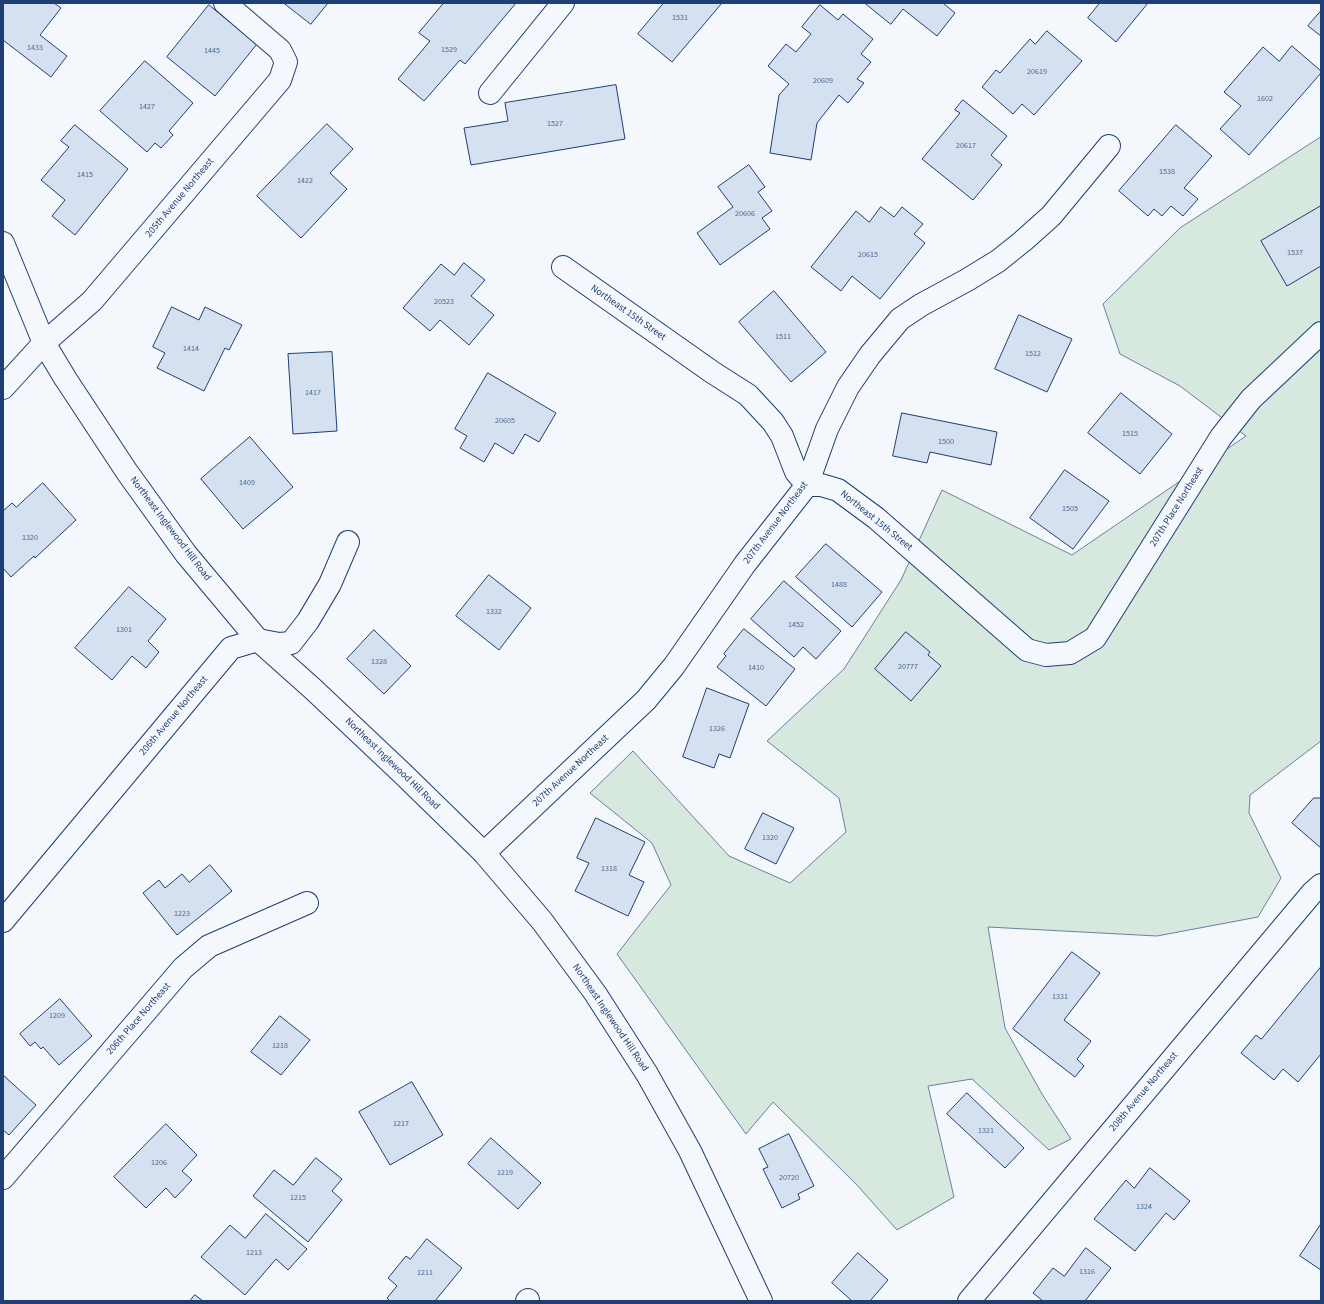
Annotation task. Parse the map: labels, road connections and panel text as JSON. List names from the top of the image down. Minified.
{"streets":{"street":["205th Avenue Northeast","Northeast 15th Street","207th Place Northeast","207th Avenue Northeast","Northeast Inglewood Hill Road","206th Avenue Northeast","206th Place Northeast","208th Avenue Northeast"]},"crossings":[["205th Avenue Northeast","Northeast Inglewood Hill Road"],["Northeast 15th Street","207th Place Northeast"],["Northeast 15th Street","207th Avenue Northeast"],["207th Avenue Northeast","Northeast Inglewood Hill Road"],["Northeast Inglewood Hill Road","206th Avenue Northeast"]],"house_numbers":["1531","1433","1529","1445","20619","20609","1602","1427","1527","20617","1538","1415","1422","20606","1537","20615","20523","1511","1414","1512","1417","20605","1515","1500","1409","1505","1320","1488","1332","1452","1301","1328","20777","1410","1326","1320","1318","1223","1331","1209","1218","1217","1321","1206","1219","20720","1215","1324","1213","1316","1211"]}
